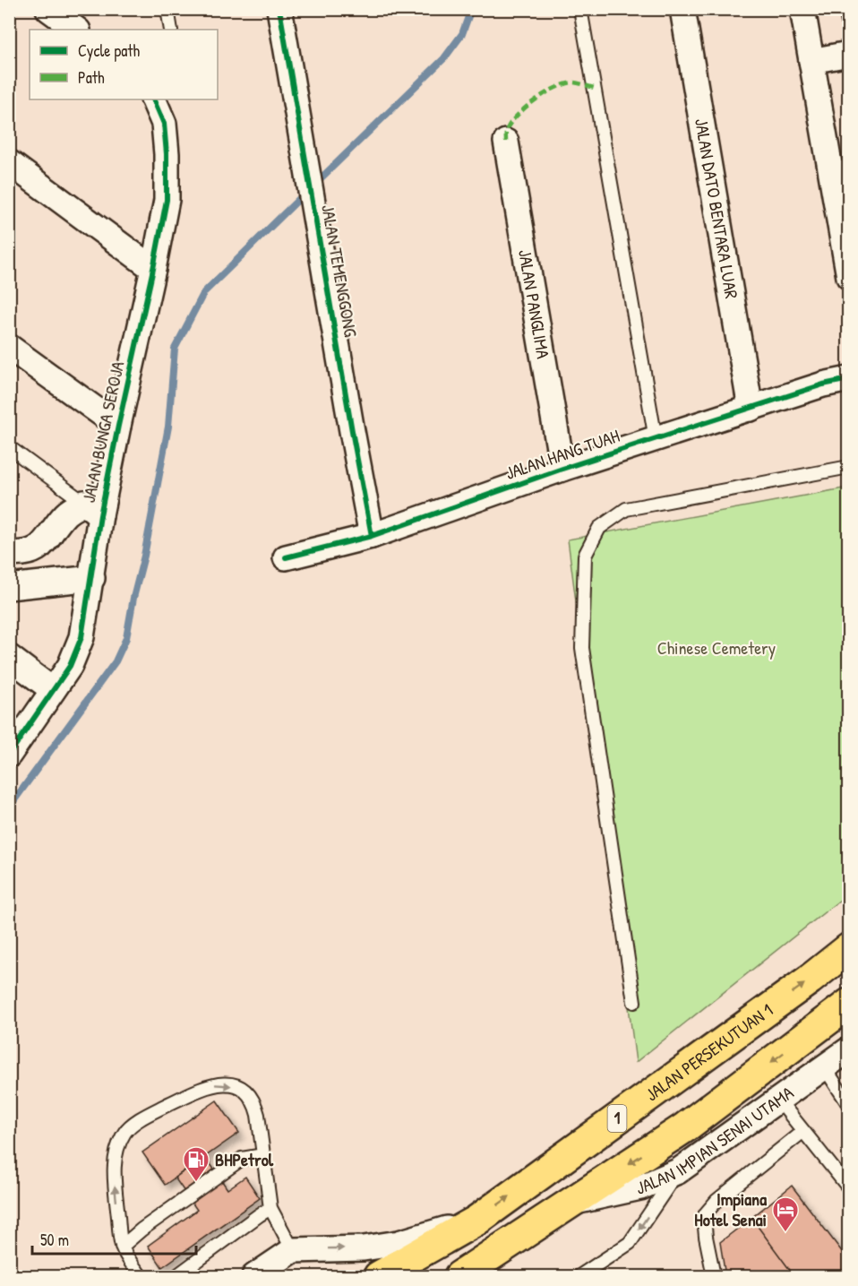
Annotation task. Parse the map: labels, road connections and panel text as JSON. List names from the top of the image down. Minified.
{"streets":{"highway":["JALAN PERSEKUTUAN 1","1"],"street":["JALAN DATO BENTARA LUAR","JALAN TEMENGGONG","JALAN PANGLIMA","JALAN BUNGA SEROJA","JALAN HANG TUAH","JALAN IMPIAN SENAI UTAMA"]},"crossings":[["JALAN DATO BENTARA LUAR","JALAN HANG TUAH"],["JALAN TEMENGGONG","JALAN HANG TUAH"],["JALAN PANGLIMA","JALAN HANG TUAH"]],"parks":["Chinese Cemetery"],"places":{"fuel station":["BHPetrol"],"hotel":["Impiana Hotel Senai"]},"legend":["Cycle path","Path"],"scale_bar":"50 m"}
